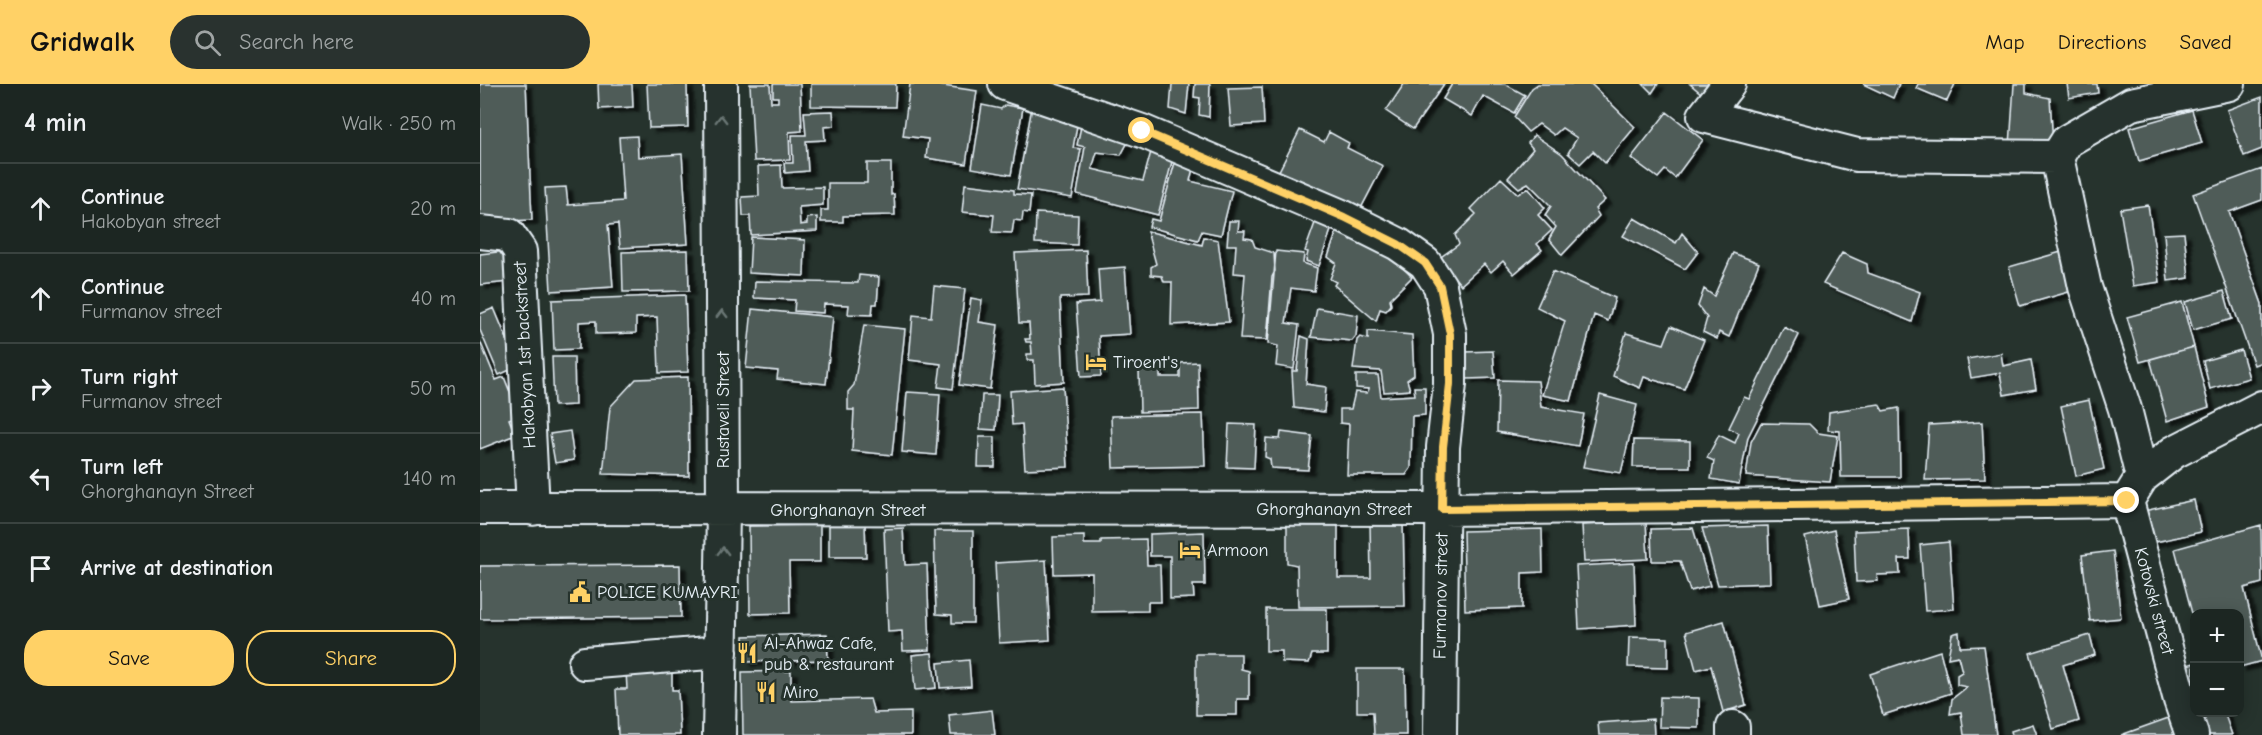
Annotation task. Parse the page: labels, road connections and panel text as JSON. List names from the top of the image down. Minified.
{"streets":{"street":["Hakobyan 1st backstreet","Rustaveli Street","Ghorghanayn Street","Furmanov street","Kotovski street"]},"crossings":[["Hakobyan 1st backstreet","Ghorghanayn Street"],["Rustaveli Street","Ghorghanayn Street"],["Ghorghanayn Street","Furmanov street"],["Ghorghanayn Street","Kotovski street"]],"one_way":["Rustaveli Street"],"places":{"hotel":["Tiroent's","Armoon"],"public building":["POLICE KUMAYRI"],"restaurant":["Al-Ahwaz Cafe, pub & restaurant","Miro"]},"page":{"header":"Gridwalk","search":"Search here","nav":["Map","Directions","Saved"],"heading":["4 min","Walk · 250 m"],"list":[["Continue","Hakobyan street","20 m"],["Continue","Furmanov street","40 m"],["Turn right","Furmanov street","50 m"],["Turn left","Ghorghanayn Street","140 m"],"Arrive at destination"],"map_buttons":["+","−"],"buttons":["Save","Share"]}}
